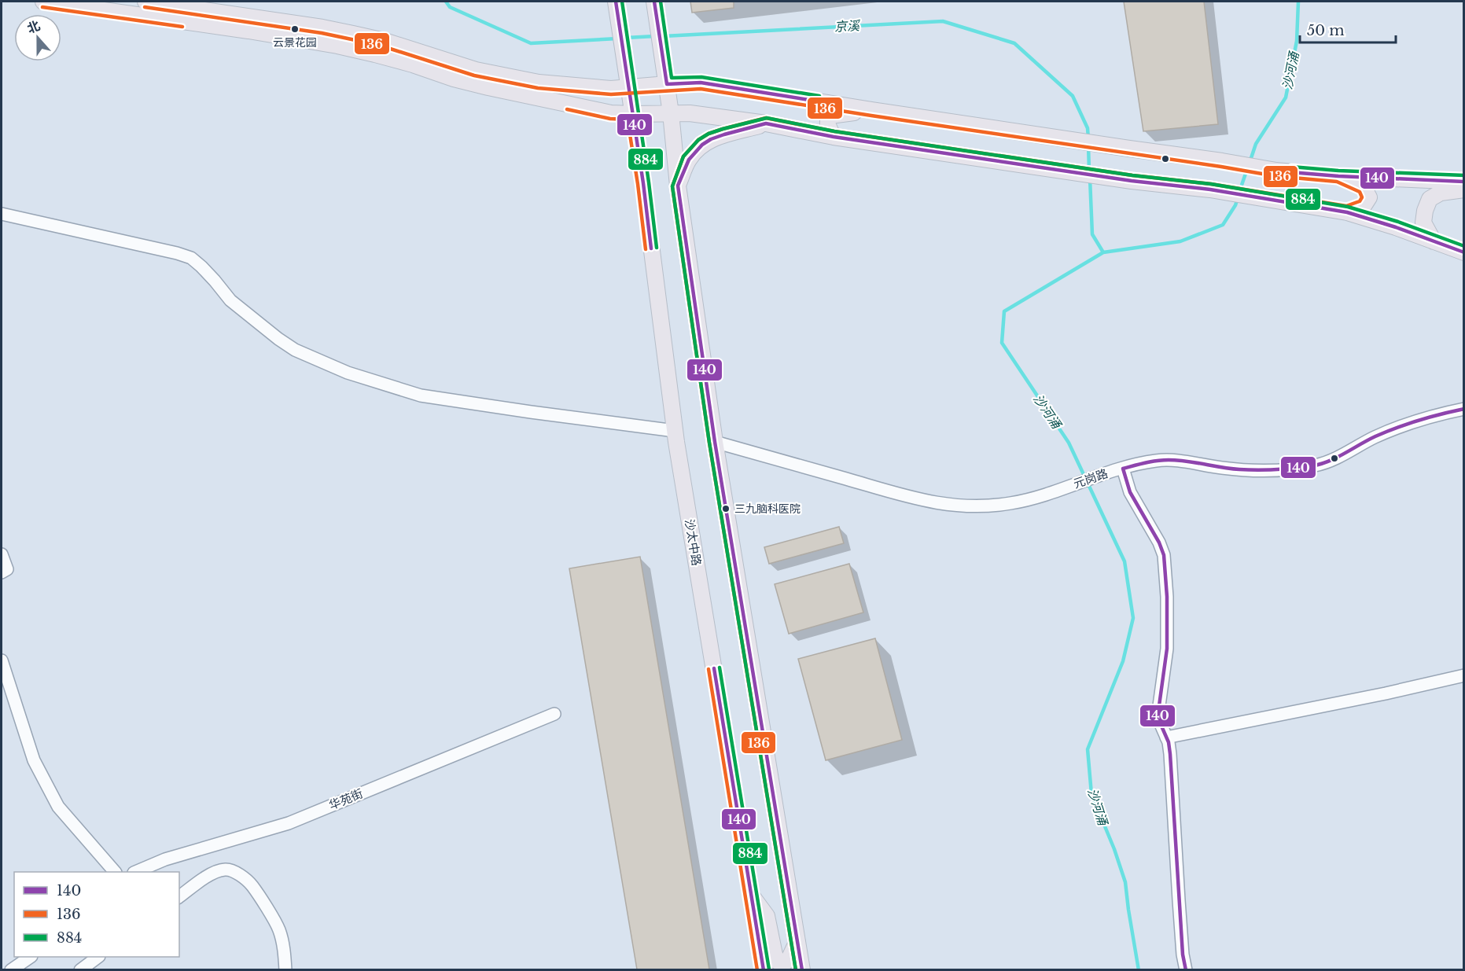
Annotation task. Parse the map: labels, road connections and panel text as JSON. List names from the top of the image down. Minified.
{"streets":{"main road":["沙太中路"],"street":["元岗路","华苑街"]},"water":["京溪","沙河涌"],"places":["云景花园","三九脑科医院"],"lines":["transit line 140","transit line 884","transit line 136"],"legend":["140","136","884"],"scale_bar":"50 m","north":"top"}
